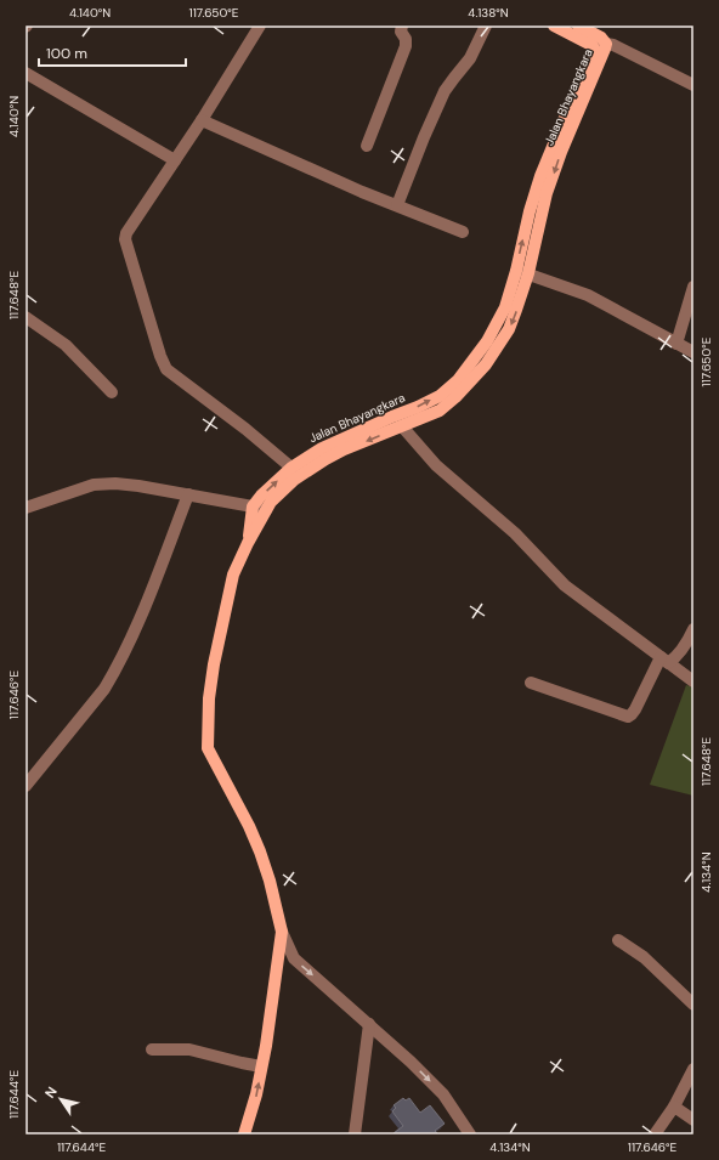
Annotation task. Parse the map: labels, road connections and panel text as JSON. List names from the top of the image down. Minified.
{"streets":{"main road":["Jalan Bhayangkara"]},"scale_bar":"100 m","north":"top left","coordinates":["4.140°N","117.650°E","4.138°N","117.648°E","117.646°E","4.134°N","117.644°E"]}
